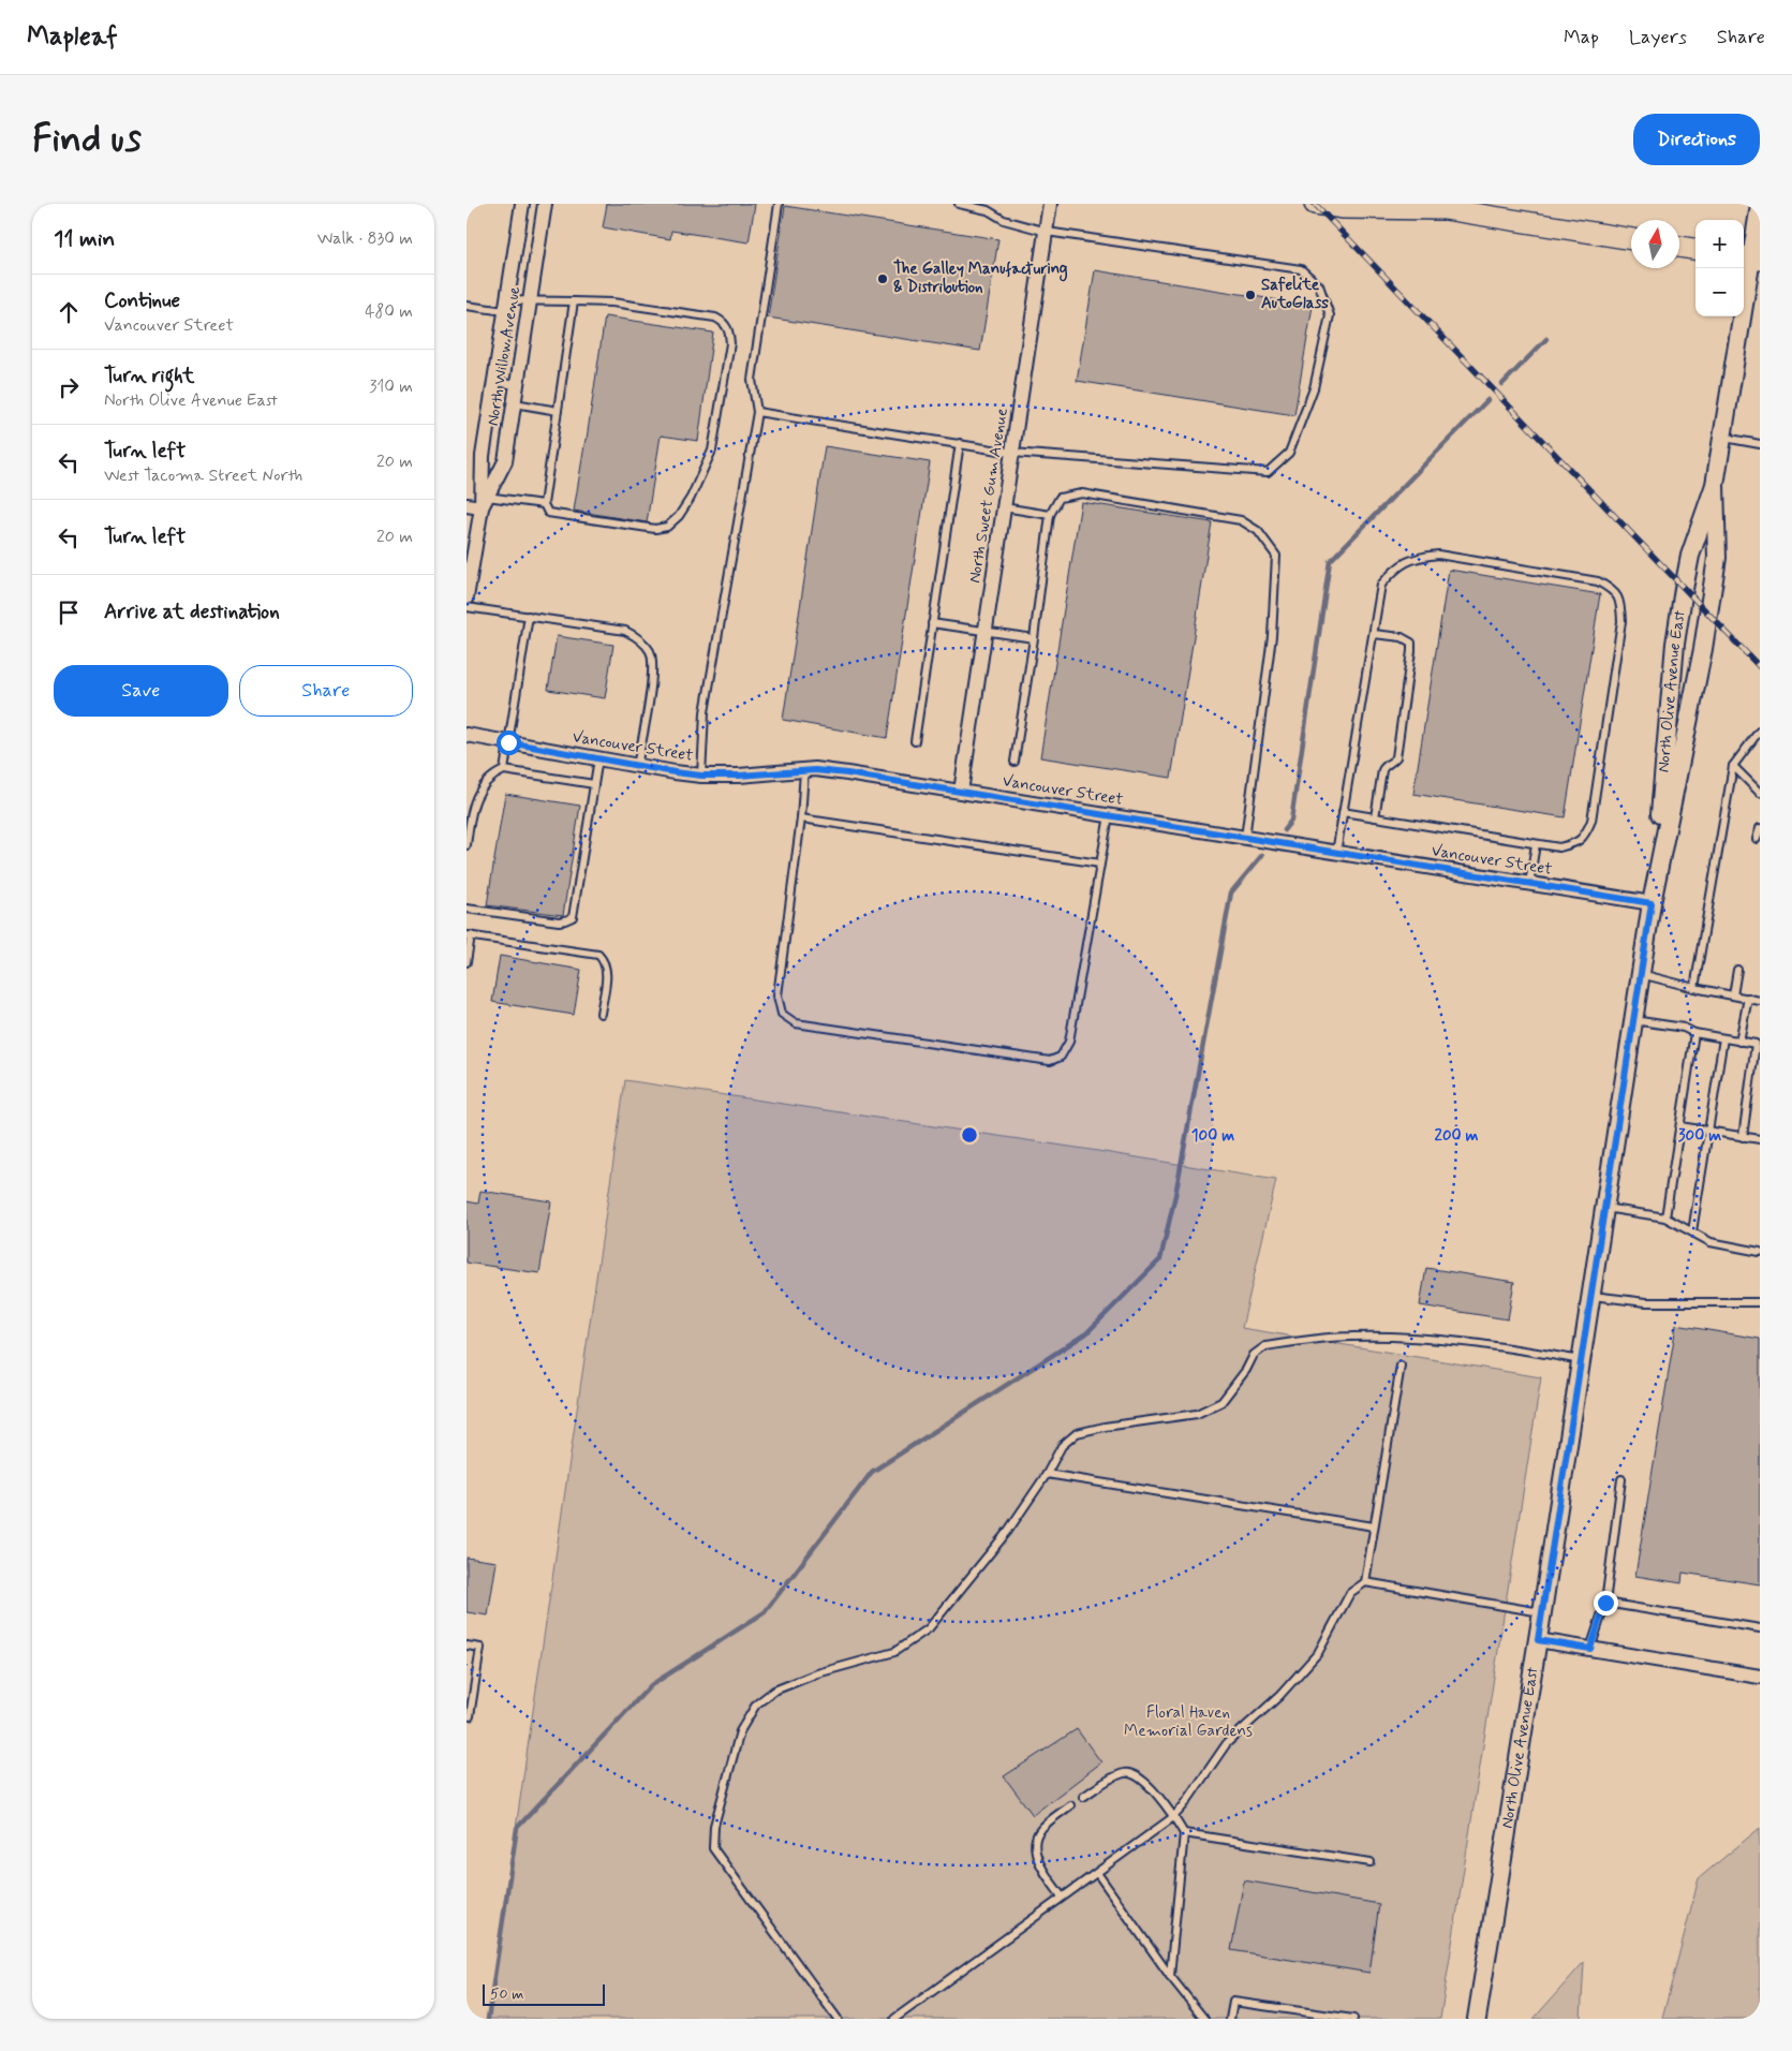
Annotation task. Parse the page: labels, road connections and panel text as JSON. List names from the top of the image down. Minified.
{"streets":{"street":["North Willow Avenue","North Sweet Gum Avenue","North Olive Avenue East","Vancouver Street"]},"crossings":[["North Sweet Gum Avenue","Vancouver Street"],["North Olive Avenue East","Vancouver Street"]],"parks":["Floral Haven Memorial Gardens"],"places":["The Galley Manufacturing & Distribution","Safelite AutoGlass"],"scale_bar":"50 m","north":"top","page":{"header":"Mapleaf","nav":["Map","Layers","Share"],"buttons":["Directions",["Save","Share"]],"title":"Find us","heading":["11 min","Walk · 830 m"],"map_buttons":["+","−"],"list":[["Continue","Vancouver Street","480 m"],["Turn right","North Olive Avenue East","310 m"],["Turn left","West Tacoma Street North","20 m"],["Turn left","20 m"],"Arrive at destination"],"scale":"50 m"},"rings":["100 m","200 m","300 m"]}
